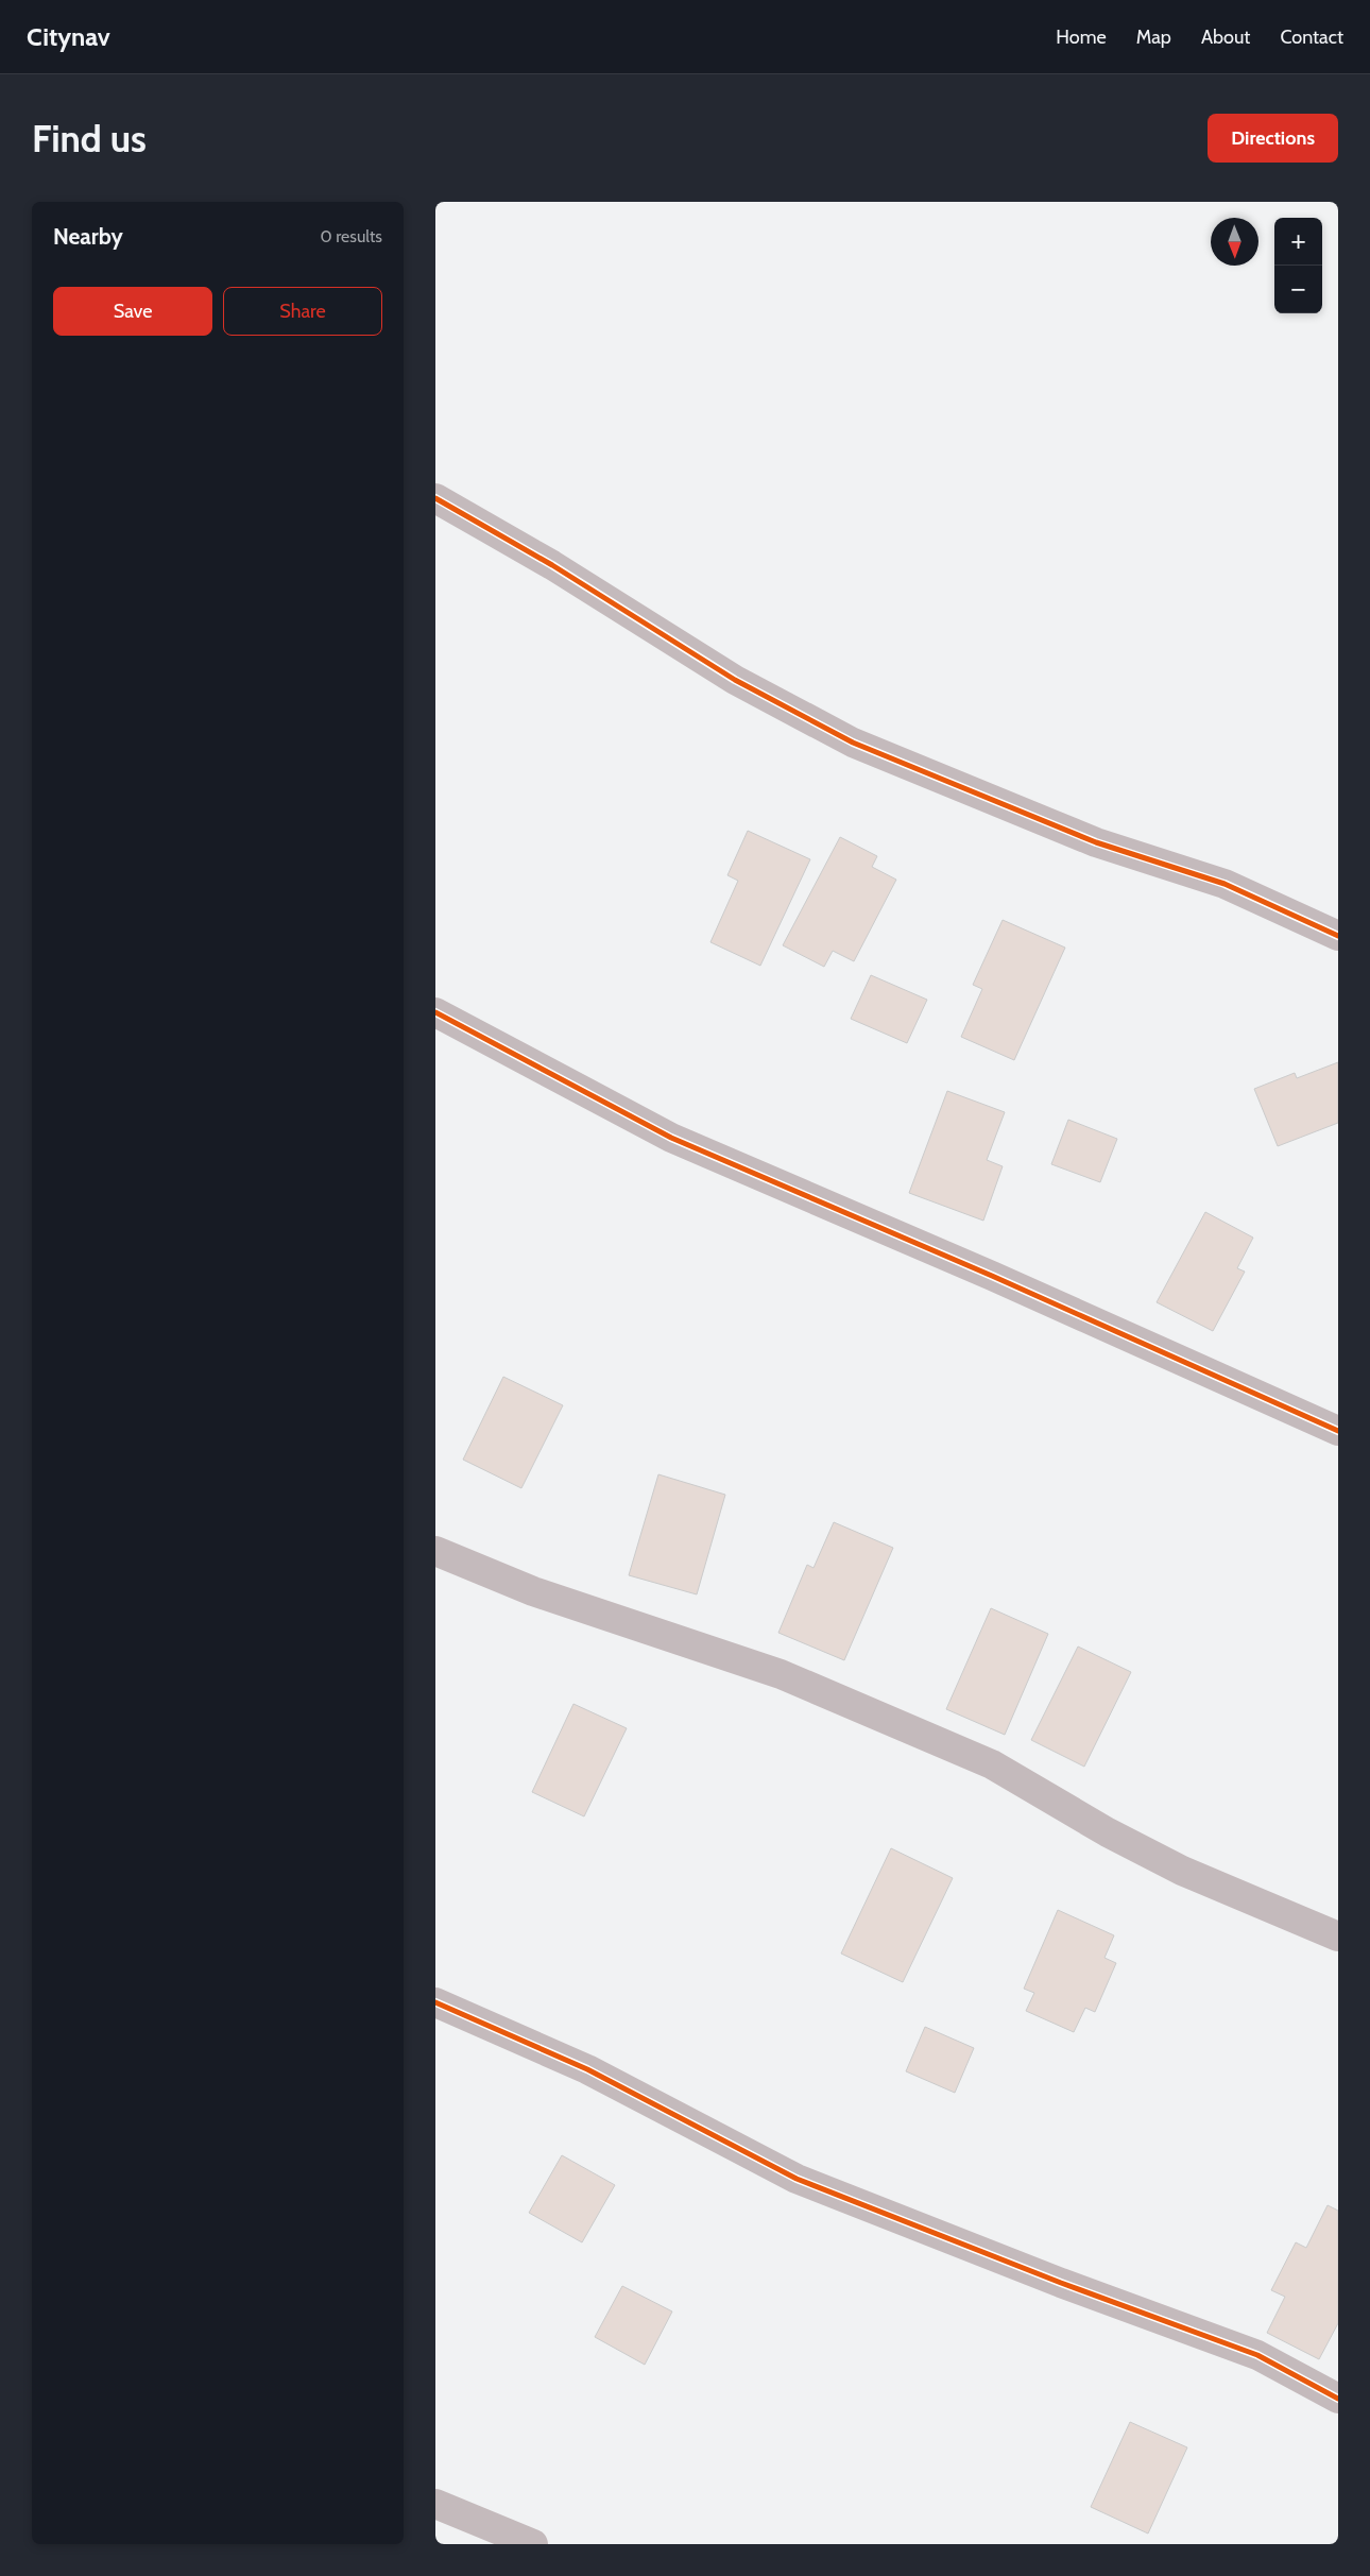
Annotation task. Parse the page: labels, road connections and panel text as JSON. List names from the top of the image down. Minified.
{"north":"bottom","page":{"header":"Citynav","nav":["Home","Map","About","Contact"],"buttons":["Directions",["Save","Share"]],"title":"Find us","heading":["Nearby","0 results"],"map_buttons":["+","−"]}}
